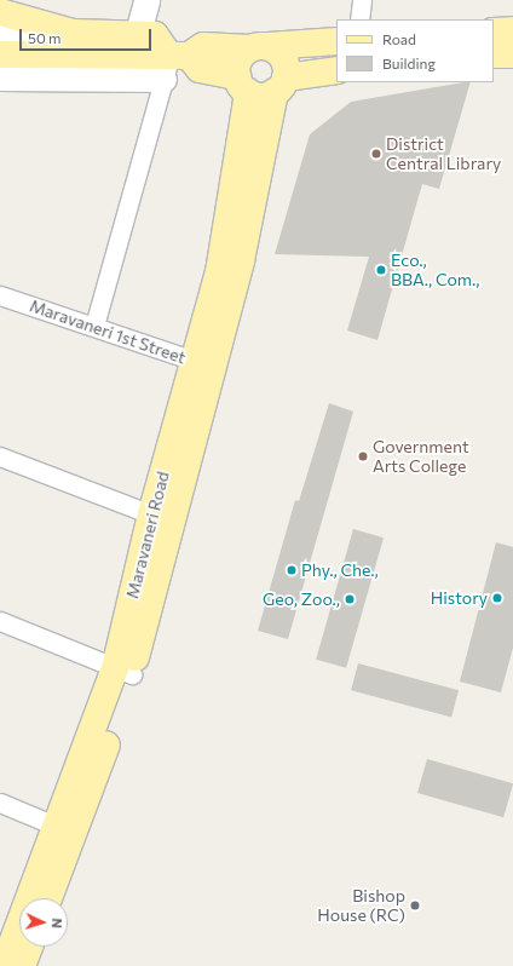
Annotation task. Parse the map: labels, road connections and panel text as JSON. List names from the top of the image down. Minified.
{"streets":{"main road":["Maravaneri Road"],"street":["Maravaneri 1st Street"]},"crossings":[["Maravaneri 1st Street","Maravaneri Road"]],"places":["District Central Library","Eco., BBA., Com.,","Government Arts College","Phy., Che.,","History","Geo, Zoo.,","Bishop House (RC)"],"legend":["Road","Building"],"scale_bar":"50 m","north":"right"}
